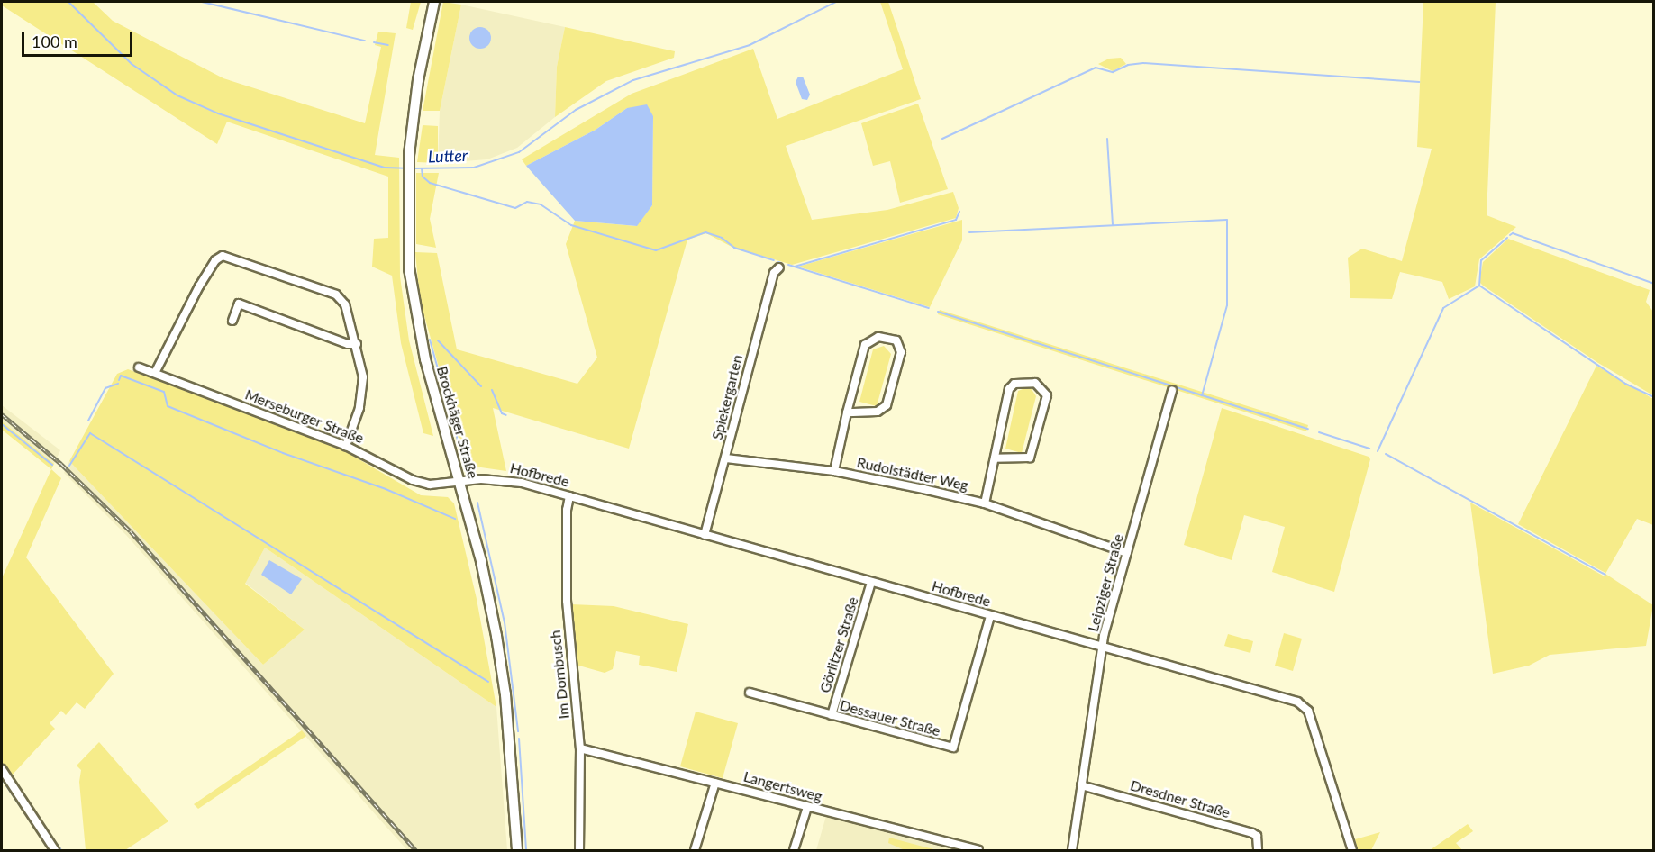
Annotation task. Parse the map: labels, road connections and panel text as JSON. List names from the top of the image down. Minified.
{"streets":{"main road":["Brockhäger Straße"],"street":["Spiekergarten","Merseburger Straße","Rudolstädter Weg","Hofbrede","Leipziger Straße","Görlitzer Straße","Im Dornbusch","Dessauer Straße","Langertsweg","Dresdner Straße"]},"crossings":[["Spiekergarten","Rudolstädter Weg"],["Spiekergarten","Hofbrede"],["Merseburger Straße","Brockhäger Straße"],["Merseburger Straße","Hofbrede"],["Brockhäger Straße","Hofbrede"],["Rudolstädter Weg","Leipziger Straße"],["Hofbrede","Leipziger Straße"],["Hofbrede","Görlitzer Straße"],["Hofbrede","Im Dornbusch"],["Hofbrede","Dessauer Straße"],["Leipziger Straße","Dresdner Straße"],["Görlitzer Straße","Dessauer Straße"],["Im Dornbusch","Langertsweg"]],"water":["Lutter"],"scale_bar":"100 m"}
